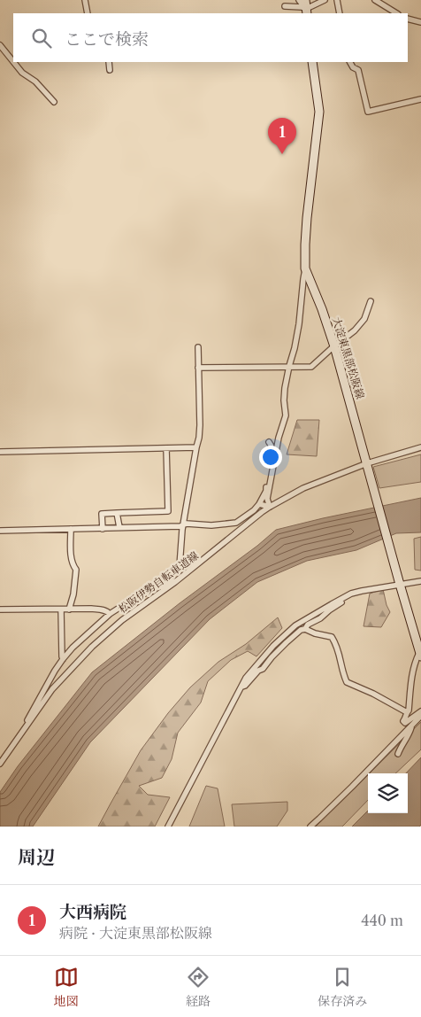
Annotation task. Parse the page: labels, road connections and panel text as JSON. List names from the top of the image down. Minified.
{"streets":{"main road":["大淀東黒部松阪線"],"street":["松阪伊勢自転車道線"]},"crossings":[["大淀東黒部松阪線","松阪伊勢自転車道線"]],"page":{"search":"ここで検索","pins":"1","heading":"周辺","list":[{"mark":"1","name":"大西病院","note":"病院 · 大淀東黒部松阪線","value":"440 m"}],"nav":["地図","経路","保存済み"]}}
